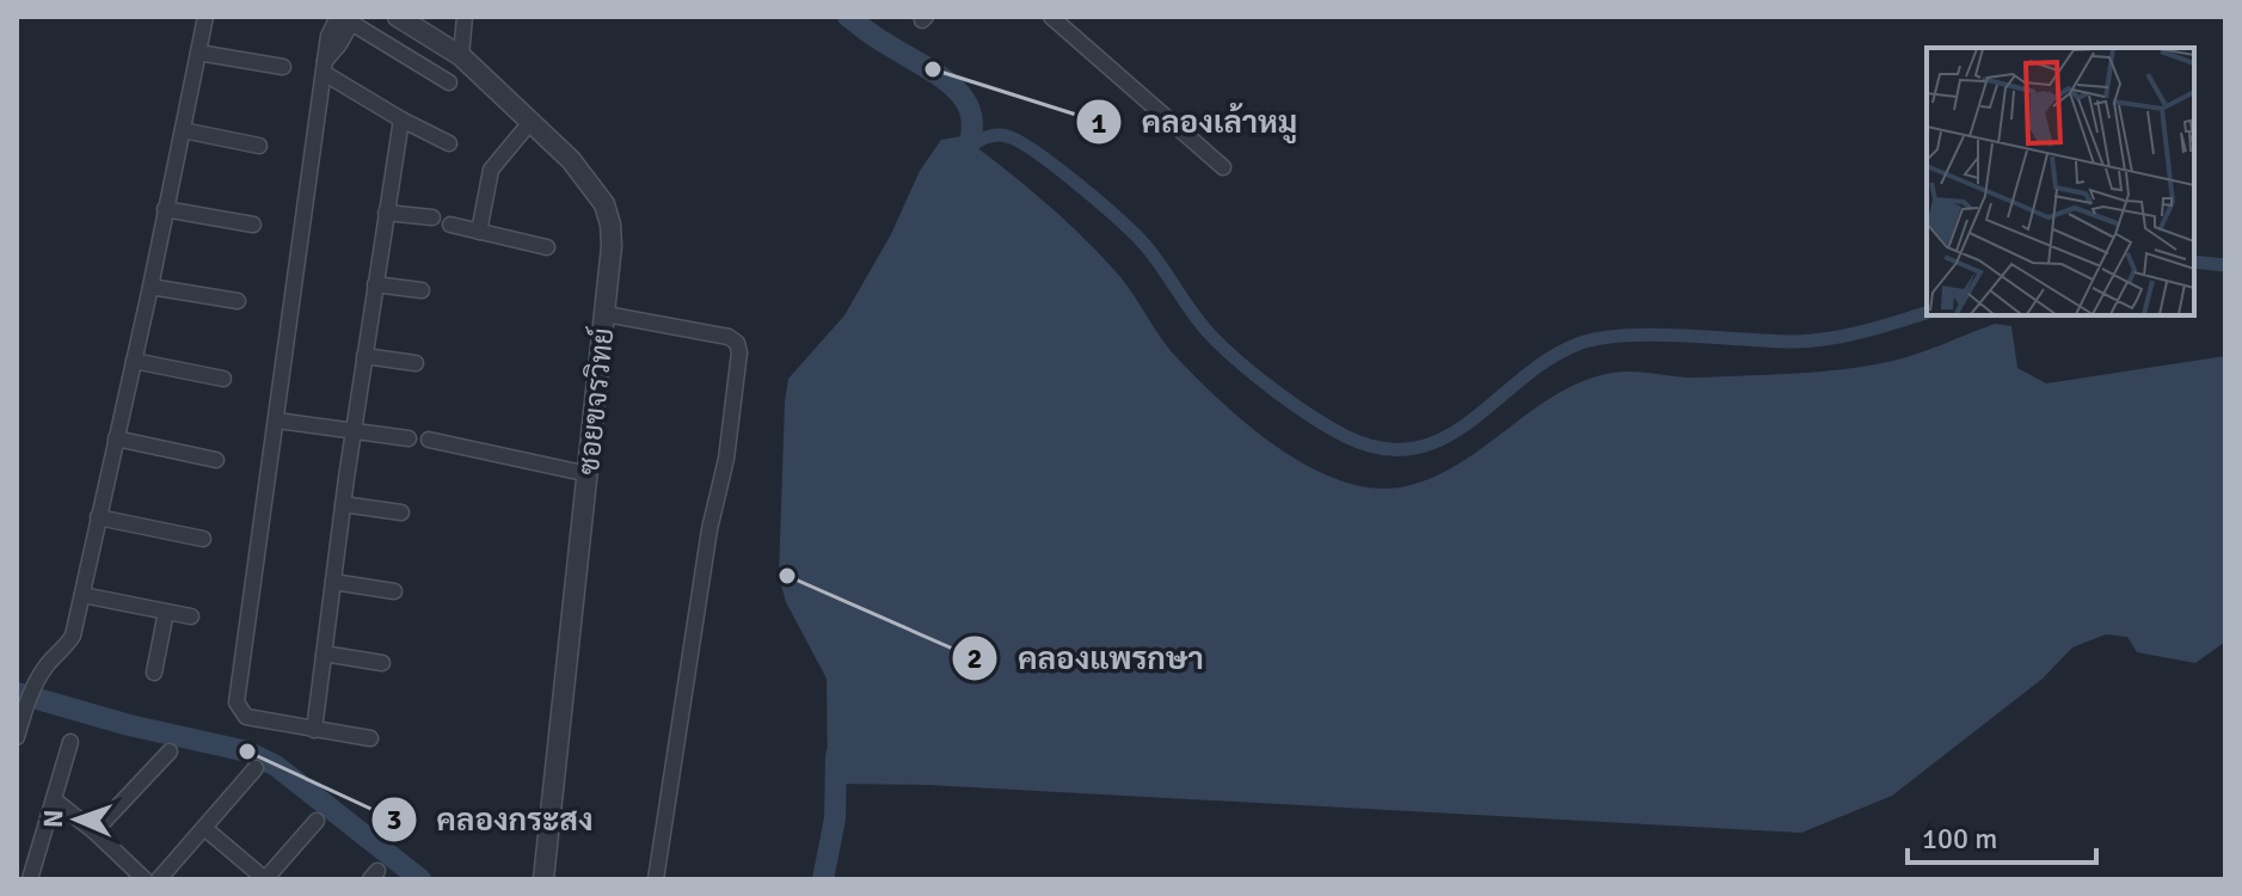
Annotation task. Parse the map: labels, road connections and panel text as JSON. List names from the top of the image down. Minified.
{"streets":{"street":["ซอยขจรวิทย์"]},"places":["คลองเล้าหมู","คลองแพรกษา","คลองกระสง"],"scale_bar":"100 m","north":"left"}
